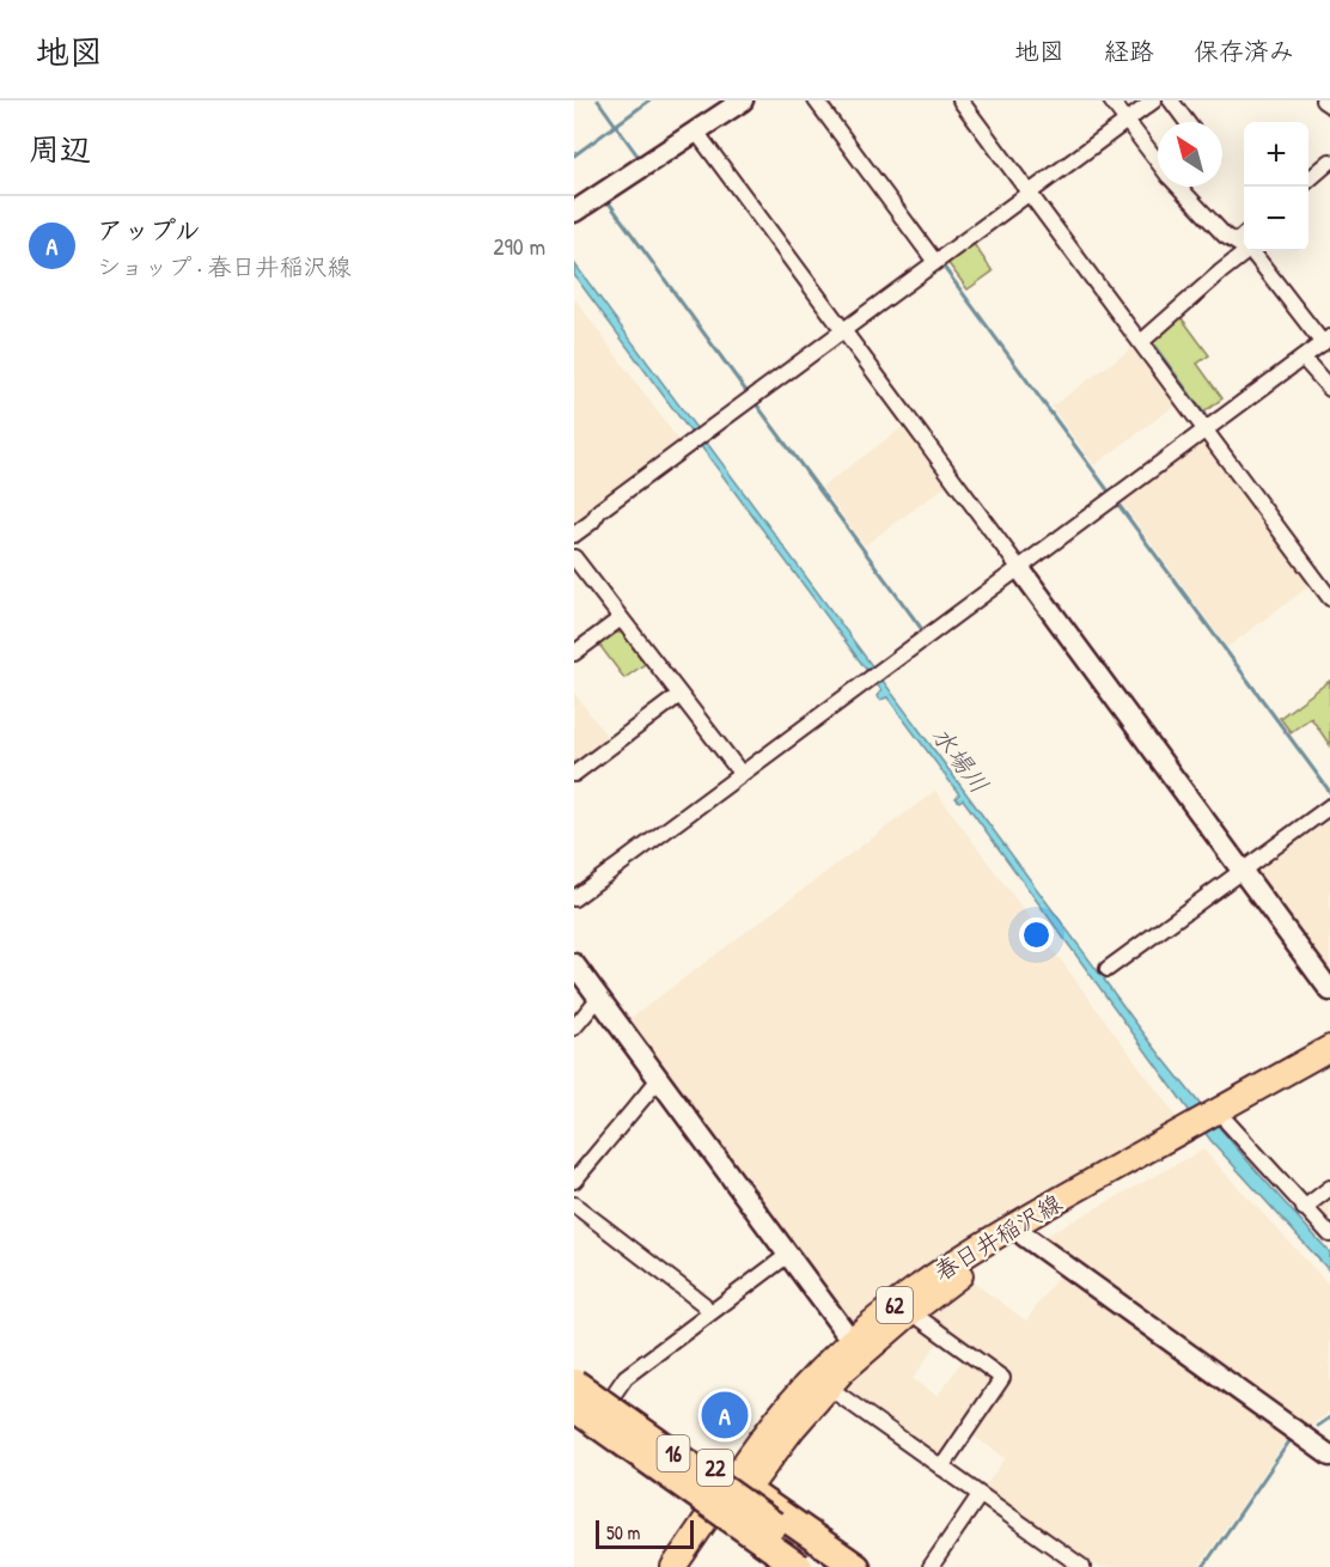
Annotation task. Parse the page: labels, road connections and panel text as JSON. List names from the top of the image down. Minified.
{"streets":{"highway":["16","22"],"main road":["春日井稲沢線","62"]},"crossings":[["春日井稲沢線","22"]],"water":["水場川"],"scale_bar":"50 m","north":"top left","page":{"header":"地図","nav":["地図","経路","保存済み"],"heading":"周辺","map_buttons":["+","−"],"list":[{"mark":"A","name":"アップル","note":"ショップ · 春日井稲沢線","value":"290 m"}],"pins":"A","scale":"50 m"}}
